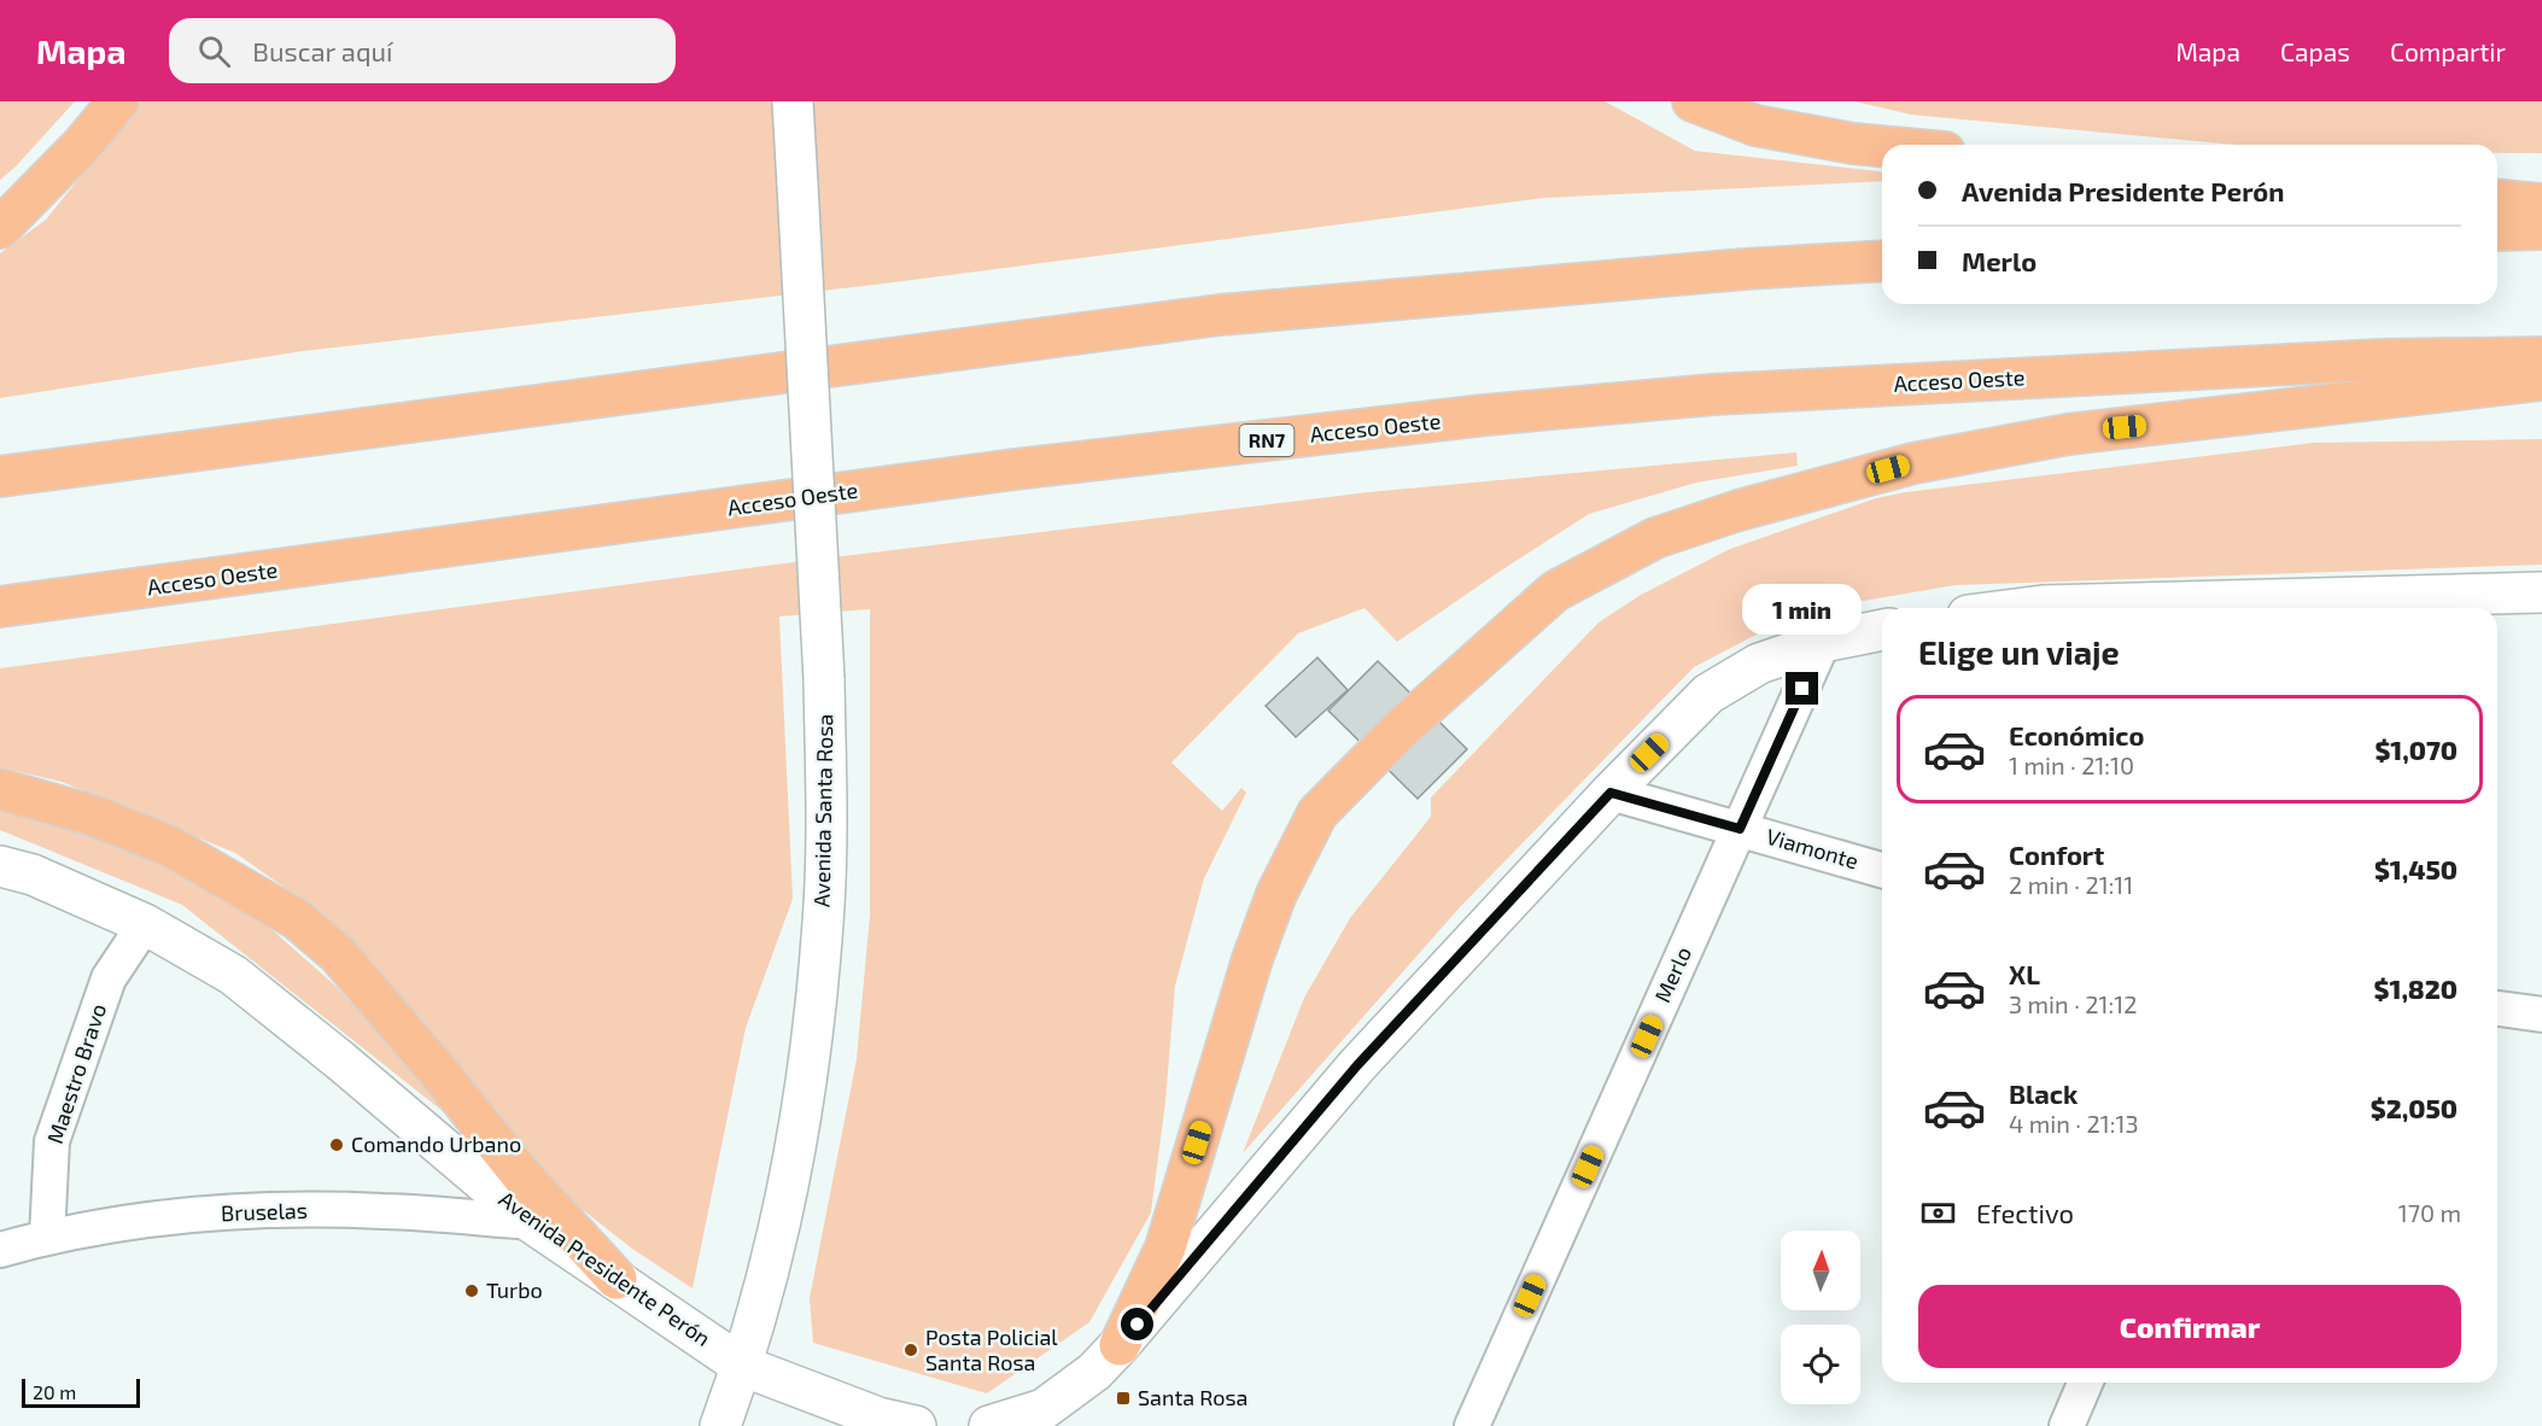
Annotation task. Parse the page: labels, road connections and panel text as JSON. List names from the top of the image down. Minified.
{"streets":{"highway":["Acceso Oeste","RN7"],"street":["Avenida Santa Rosa","Viamonte","Merlo","Maestro Bravo","Bruselas","Avenida Presidente Perón"]},"crossings":[["Avenida Santa Rosa","Avenida Presidente Perón"],["Viamonte","Merlo"],["Maestro Bravo","Bruselas"],["Maestro Bravo","Avenida Presidente Perón"],["Bruselas","Avenida Presidente Perón"]],"places":{"other":["Comando Urbano","Turbo","Posta Policial Santa Rosa"],"transit":["Santa Rosa"]},"scale_bar":"20 m","north":"top","page":{"header":"Mapa","search":"Buscar aquí","nav":["Mapa","Capas","Compartir"],"banner":["Avenida Presidente Perón","Merlo"],"bubble":"1 min","heading":"Elige un viaje","list":[{"name":"Económico","note":"1 min · 21:10","value":"$1,070"},{"name":"Confort","note":"2 min · 21:11","value":"$1,450"},{"name":"XL","note":"3 min · 21:12","value":"$1,820"},{"name":"Black","note":"4 min · 21:13","value":"$2,050"}],"pay":["Efectivo","170 m"],"buttons":"Confirmar","scale":"20 m"}}
